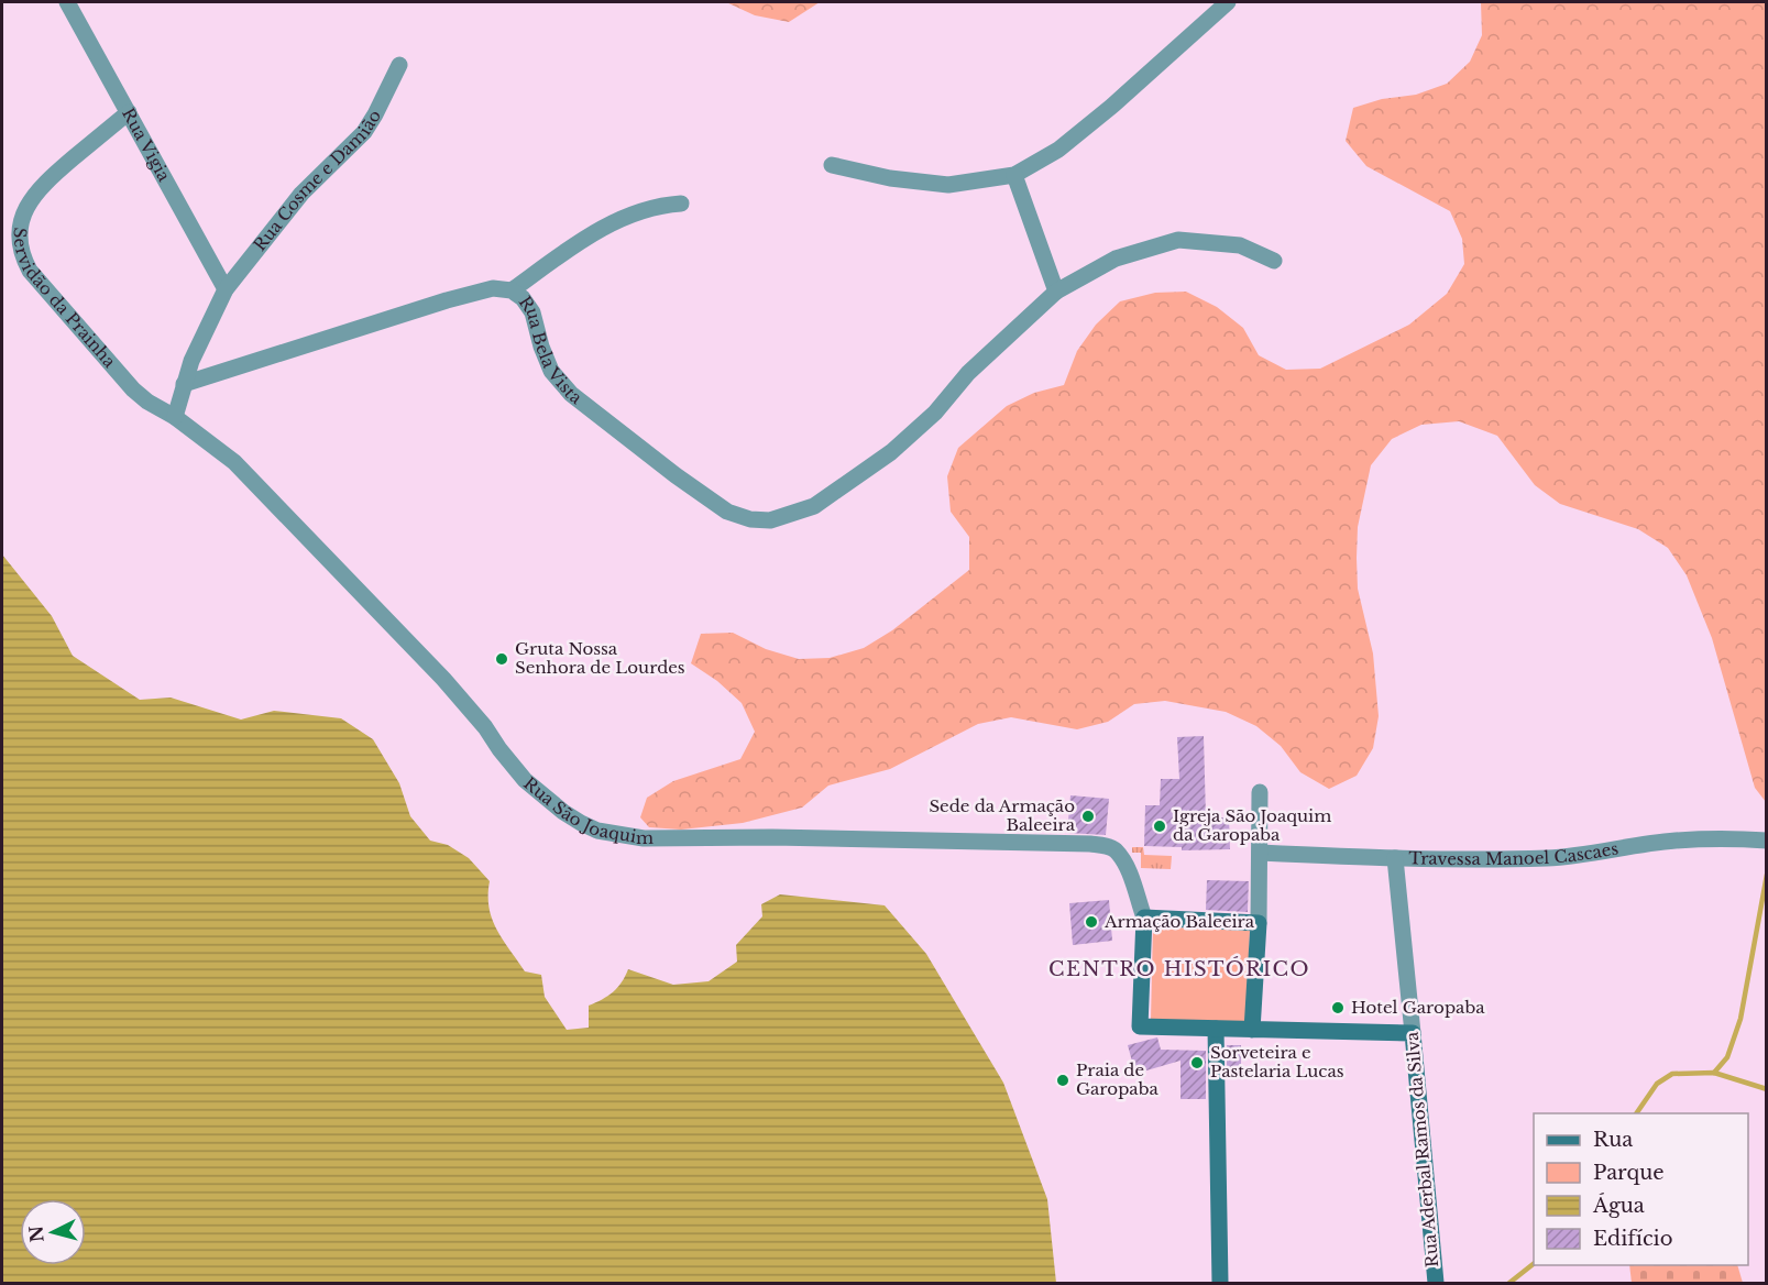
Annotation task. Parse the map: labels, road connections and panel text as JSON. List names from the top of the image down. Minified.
{"streets":{"street":["Rua Vigia","Rua Cosme e Damião","Servidão da Prainha","Rua Bela Vista","Rua São Joaquim","Travessa Manoel Cascaes","Rua Aderbal Ramos da Silva"]},"crossings":[["Rua Vigia","Rua Cosme e Damião"],["Rua Vigia","Servidão da Prainha"],["Servidão da Prainha","Rua São Joaquim"],["Travessa Manoel Cascaes","Rua Aderbal Ramos da Silva"]],"districts":["CENTRO HISTÓRICO"],"places":["Gruta Nossa Senhora de Lourdes","Sede da Armação Baleeira","Igreja São Joaquim da Garopaba","Armação Baleeira","Hotel Garopaba","Sorveteira e Pastelaria Lucas","Praia de Garopaba"],"legend":["Rua","Parque","Água","Edifício"],"north":"left"}
